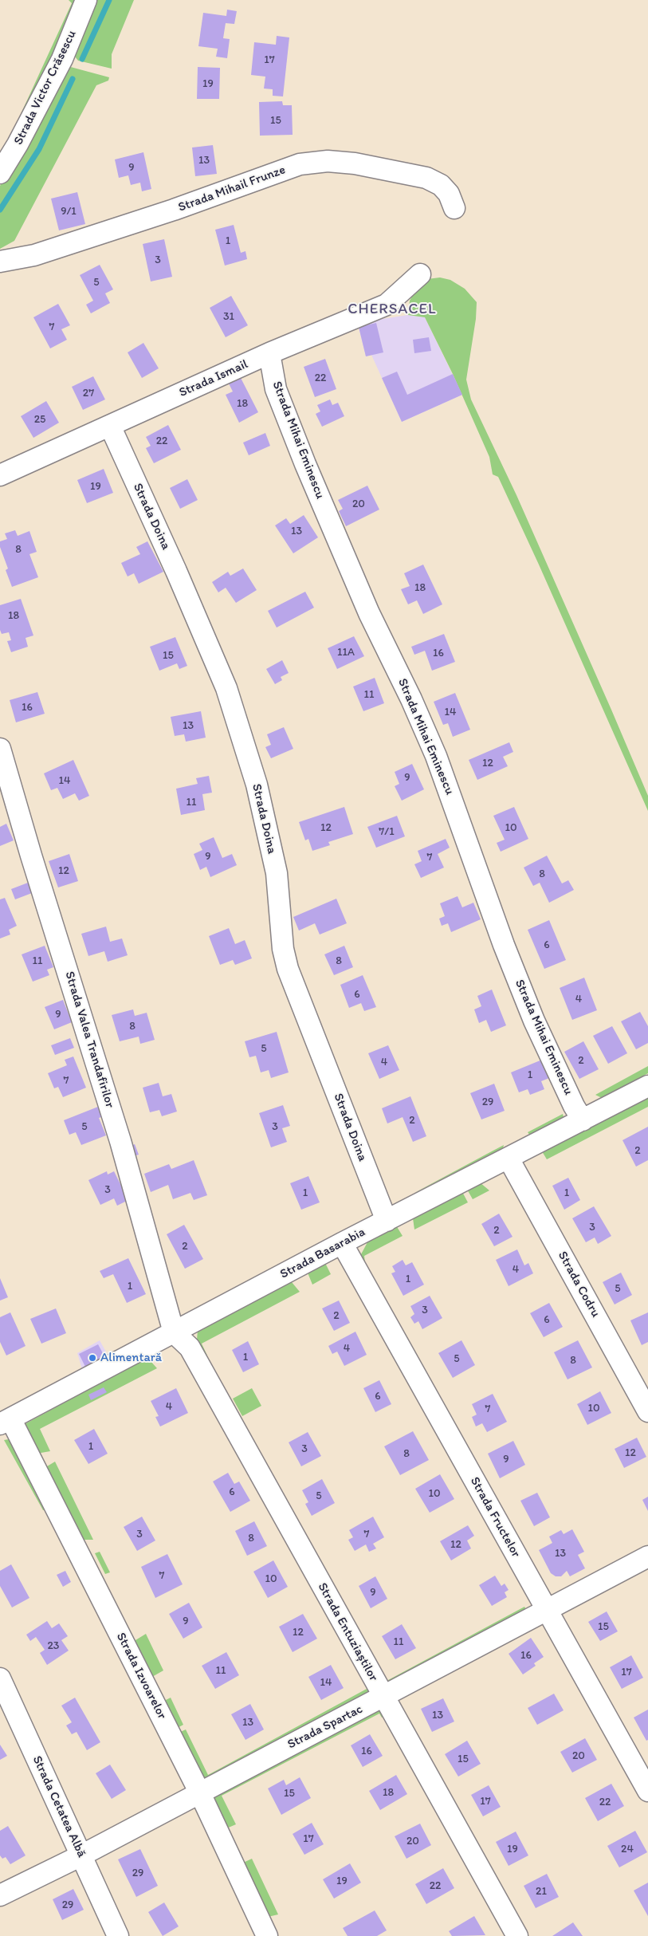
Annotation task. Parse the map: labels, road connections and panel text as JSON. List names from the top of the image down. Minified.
{"streets":{"street":["Strada Victor Crăsescu","Strada Mihail Frunze","Strada Ismail","Strada Mihai Eminescu","Strada Doina","Strada Valea Trandafirilor","Strada Basarabia","Strada Codru","Strada Fructelor","Strada Entuziaștilor","Strada Izvoarelor","Strada Spartac","Strada Cetatea Albă"]},"crossings":[["Strada Ismail","Strada Mihai Eminescu"],["Strada Ismail","Strada Doina"],["Strada Mihai Eminescu","Strada Basarabia"],["Strada Doina","Strada Basarabia"],["Strada Valea Trandafirilor","Strada Basarabia"],["Strada Valea Trandafirilor","Strada Entuziaștilor"],["Strada Basarabia","Strada Codru"],["Strada Basarabia","Strada Fructelor"],["Strada Basarabia","Strada Entuziaștilor"],["Strada Basarabia","Strada Izvoarelor"],["Strada Fructelor","Strada Spartac"],["Strada Entuziaștilor","Strada Spartac"],["Strada Izvoarelor","Strada Spartac"],["Strada Spartac","Strada Cetatea Albă"]],"districts":["CHERSACEL"],"places":["Alimentară"],"house_numbers":["17","19","15","13","9","9/1","1","3","5","31","7","22","27","18","25","22","19","20","13","8","18","18","11A","16","15","11","16","14","13","12","9","14","11","12","10","7/1","9","7","12","8","6","11","8","6","4","9","8","5","2","4","1","7","29","2","5","3","2","3","1","1","3","2","2","4","1","1","5","3","2","6","4","1","5","8","6","4","10","7","1","3","12","8","9","6","10","5","3","7","8","12","13","7","10","9","9","15","12","11","23","16","11","17","14","13","13","16","20","15","18","15","17","22","17","20","19","24","29","19","22","21","29"]}
